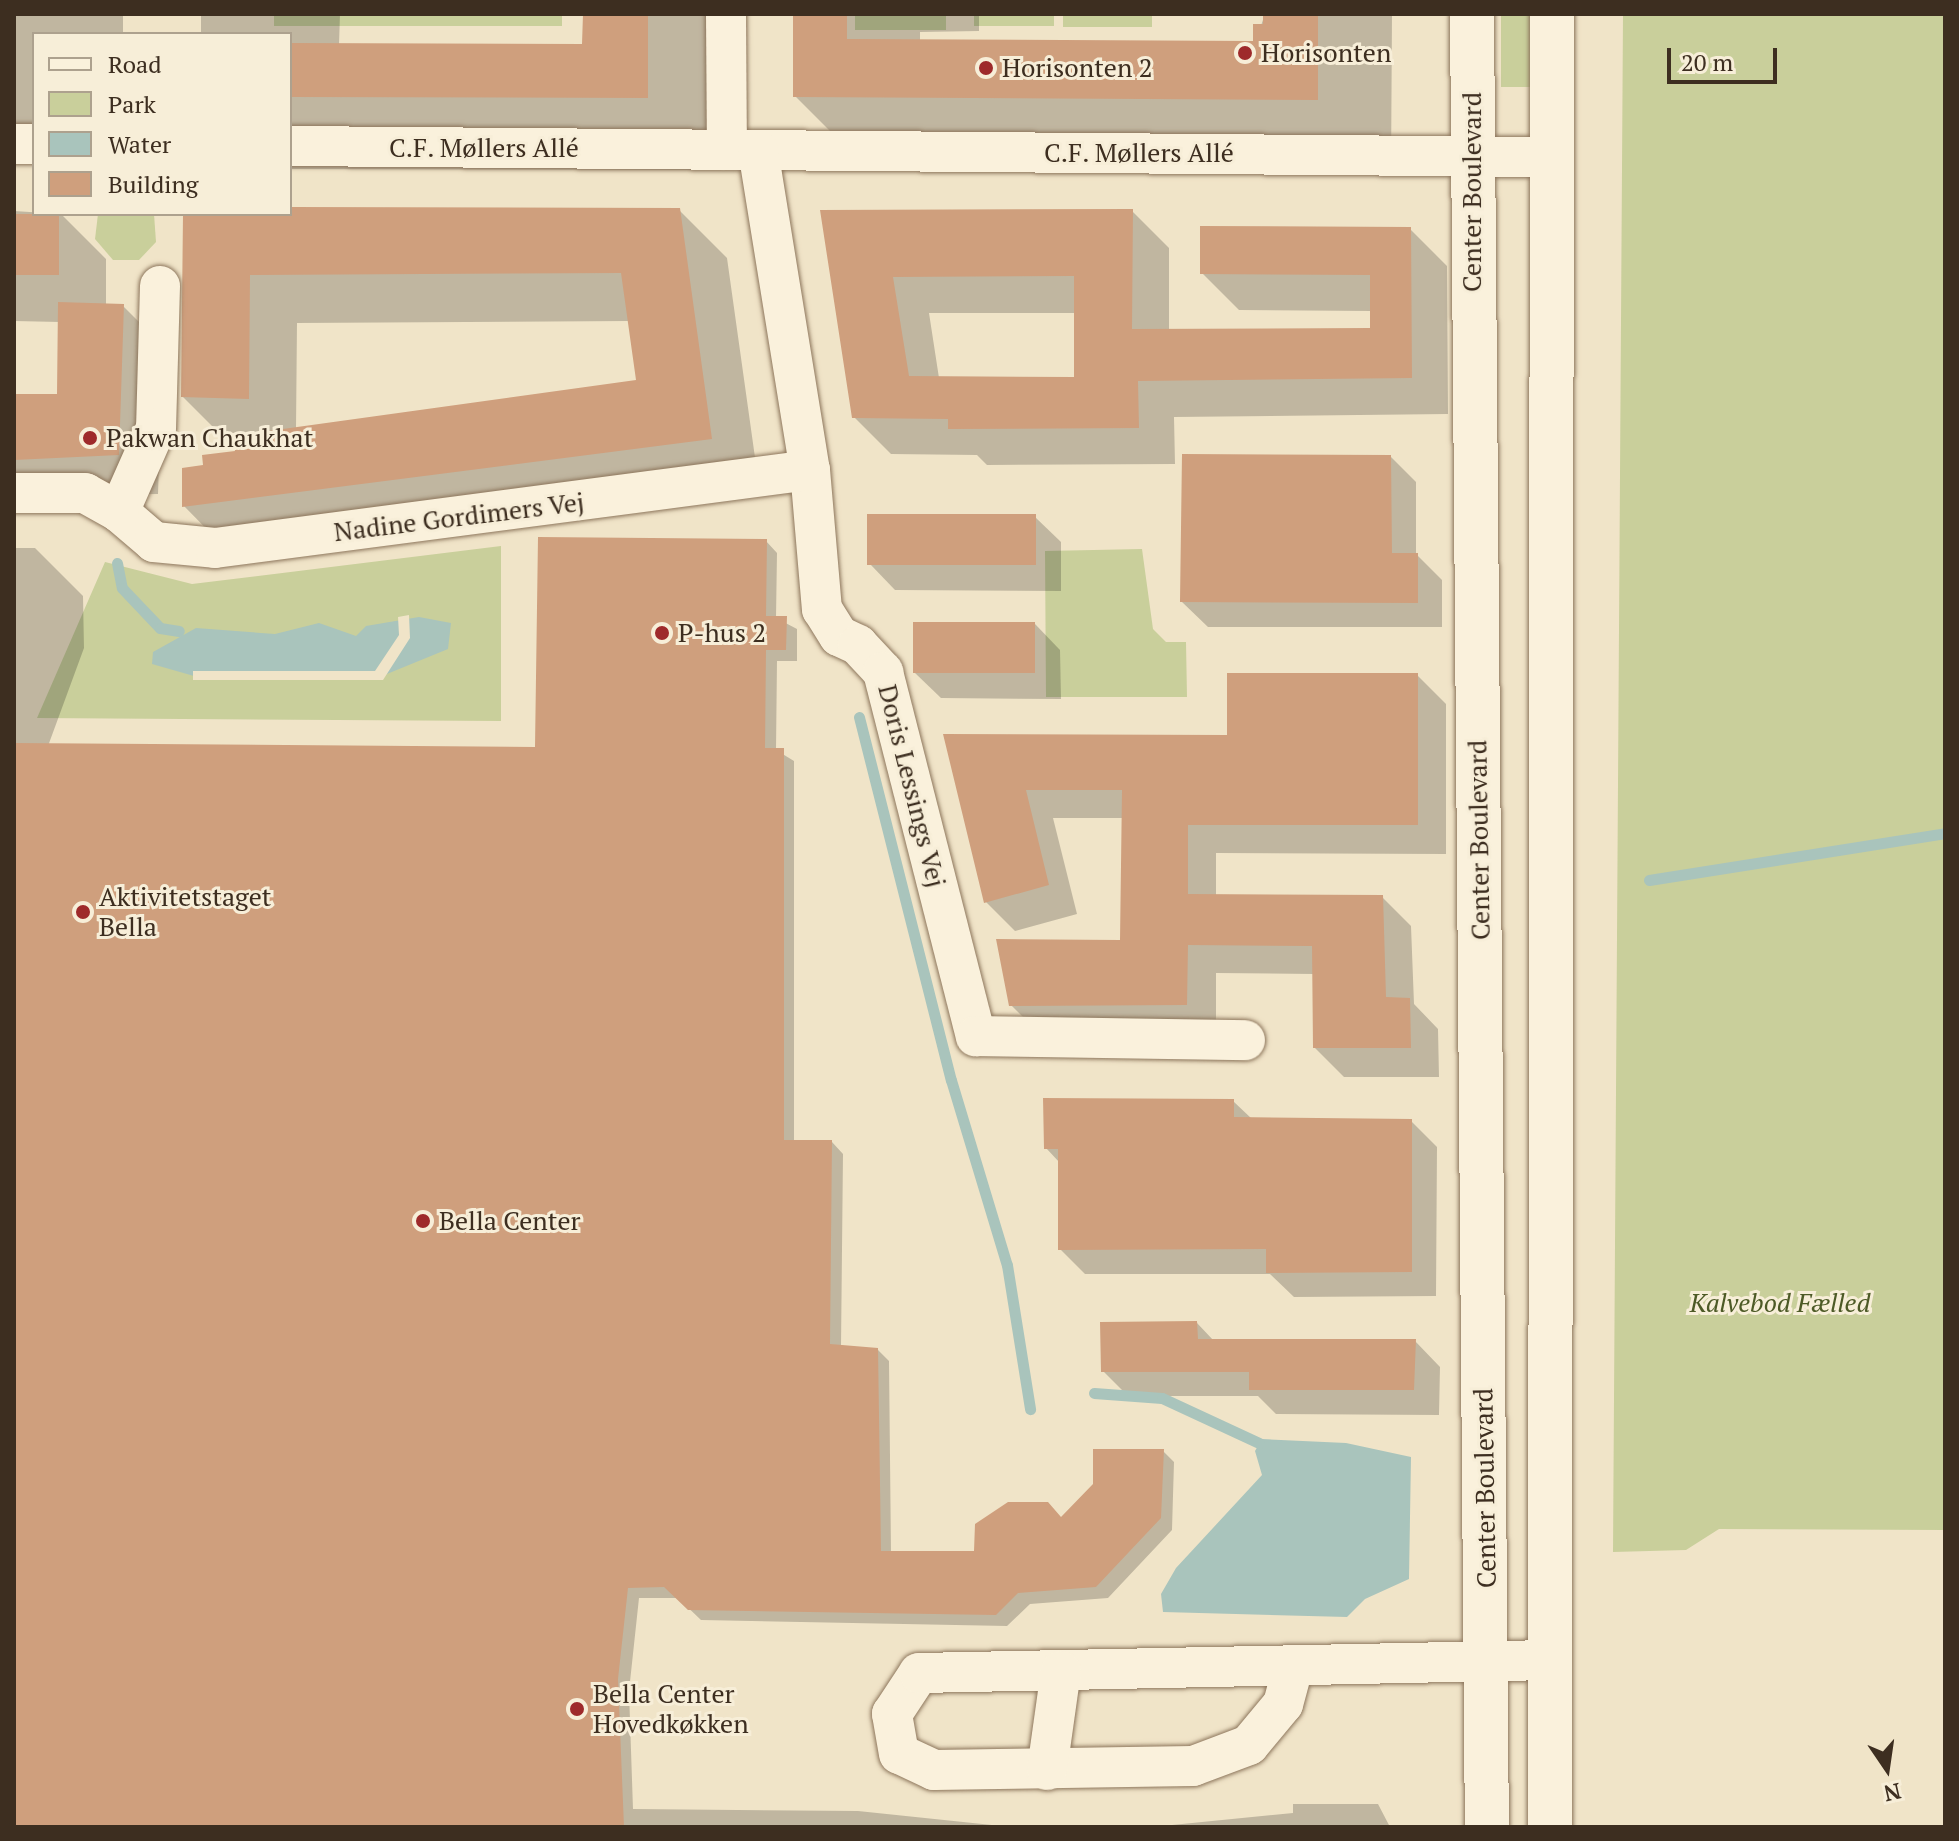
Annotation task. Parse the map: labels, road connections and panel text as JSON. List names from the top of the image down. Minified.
{"streets":{"street":["C.F. Møllers Allé","Center Boulevard","Nadine Gordimers Vej","Doris Lessings Vej"]},"crossings":[["C.F. Møllers Allé","Center Boulevard"],["C.F. Møllers Allé","Doris Lessings Vej"],["Nadine Gordimers Vej","Doris Lessings Vej"]],"parks":["Kalvebod Fælled"],"places":["Horisonten","Horisonten 2","Pakwan Chaukhat","P-hus 2","Aktivitetstaget Bella","Bella Center","Bella Center Hovedkøkken"],"legend":["Road","Park","Water","Building"],"scale_bar":"20 m","north":"bottom"}
